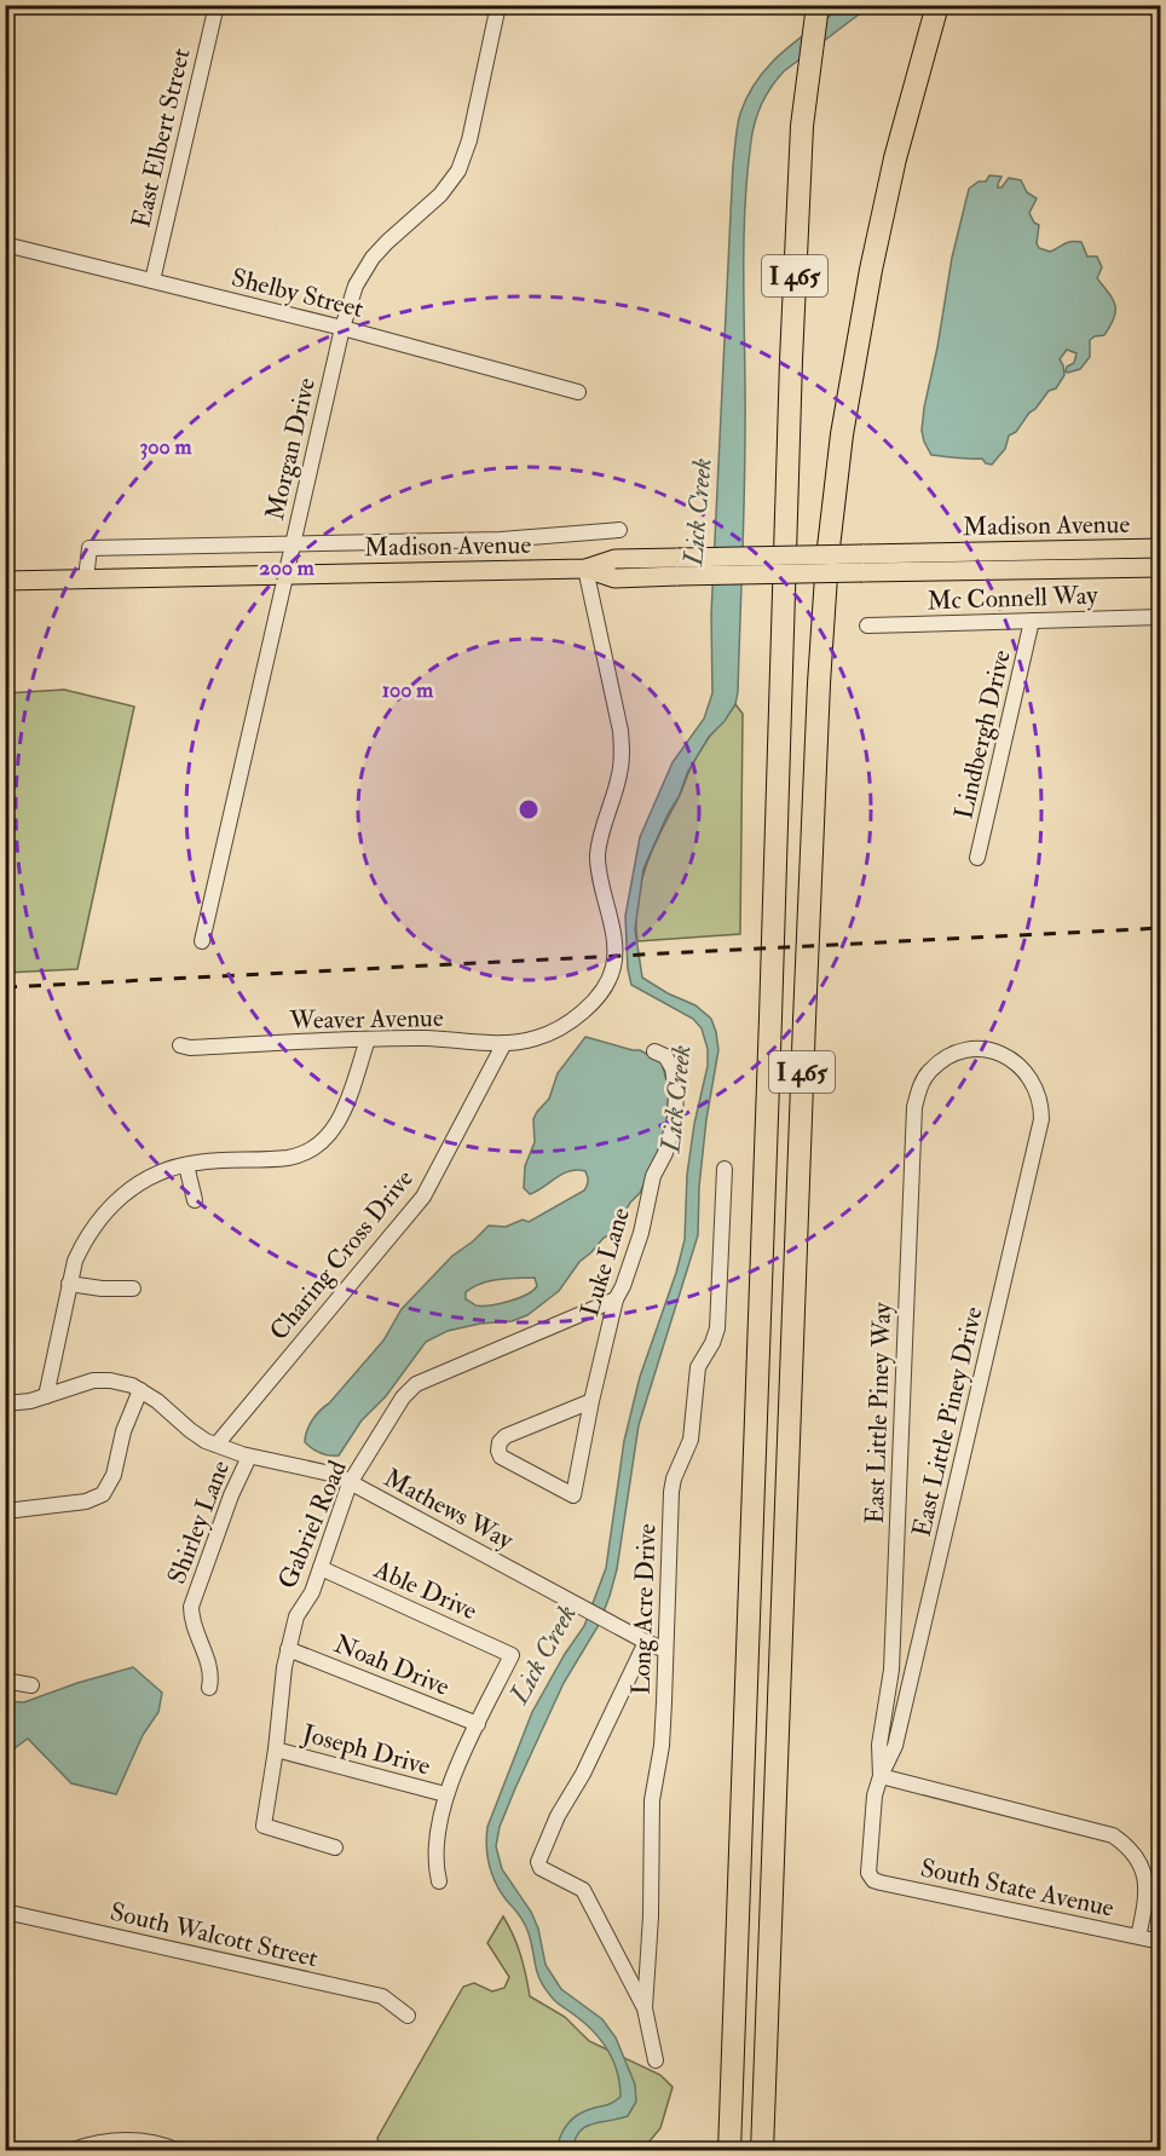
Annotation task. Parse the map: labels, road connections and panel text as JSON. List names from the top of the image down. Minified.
{"streets":{"highway":["I 465"],"main road":["Madison Avenue"],"street":["East Elbert Street","Shelby Street","Morgan Drive","Mc Connell Way","Lindbergh Drive","Weaver Avenue","Charing Cross Drive","Luke Lane","East Little Piney Way","East Little Piney Drive","Mathews Way","Shirley Lane","Gabriel Road","Able Drive","Long Acre Drive","Noah Drive","Joseph Drive","South State Avenue","South Walcott Street"]},"crossings":[["East Elbert Street","Shelby Street"],["Shelby Street","Morgan Drive"],["Morgan Drive","Madison Avenue"],["Madison Avenue","Weaver Avenue"],["Mc Connell Way","Lindbergh Drive"],["Weaver Avenue","Charing Cross Drive"],["Charing Cross Drive","Mathews Way"],["Luke Lane","Gabriel Road"],["East Little Piney Way","East Little Piney Drive"],["East Little Piney Way","South State Avenue"],["Mathews Way","Shirley Lane"],["Mathews Way","Gabriel Road"],["Mathews Way","Long Acre Drive"],["Gabriel Road","Able Drive"],["Gabriel Road","Noah Drive"],["Gabriel Road","Joseph Drive"],["Able Drive","Noah Drive"]],"water":["Lick Creek"],"rings":["300 m","200 m","100 m"]}
